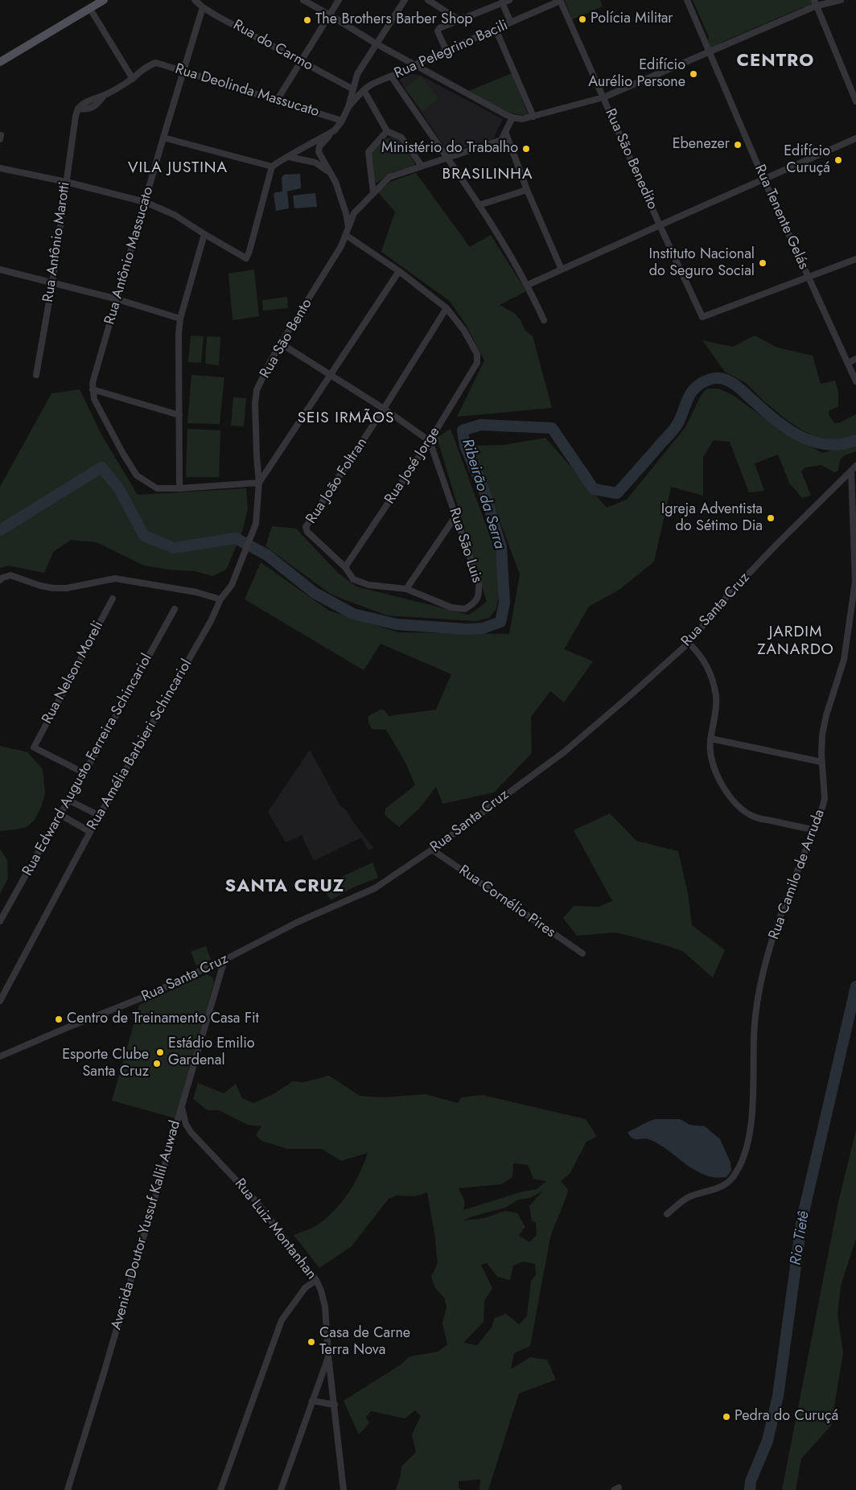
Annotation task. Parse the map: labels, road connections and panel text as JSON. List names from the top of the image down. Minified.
{"streets":{"street":["Rua do Carmo","Rua Pelegrino Bacili","Rua Deolinda Massucato","Rua São Benedito","Rua Tenente Gelás","Rua Antônio Marotti","Rua Antônio Massucato","Rua São Bento","Rua José Jorge","Rua João Foltran","Rua São Luis","Rua Santa Cruz","Rua Nelson Moreli","Rua Amélia Barbieri Schincariol","Rua Edward Augusto Ferreira Schincariol","Rua Camilo de Arruda","Rua Cornélio Pires","Avenida Doutor Yussuf Kallil Auwad","Rua Luiz Montanhan"]},"crossings":[["Rua do Carmo","Rua Antônio Massucato"],["Rua Pelegrino Bacili","Rua São Benedito"],["Rua Deolinda Massucato","Rua Antônio Marotti"],["Rua Deolinda Massucato","Rua Antônio Massucato"],["Rua São Benedito","Rua Tenente Gelás"],["Rua São Bento","Rua Amélia Barbieri Schincariol"],["Rua José Jorge","Rua João Foltran"],["Rua José Jorge","Rua São Luis"],["Rua João Foltran","Rua São Luis"],["Rua Santa Cruz","Rua Camilo de Arruda"],["Rua Santa Cruz","Rua Cornélio Pires"],["Rua Santa Cruz","Avenida Doutor Yussuf Kallil Auwad"],["Rua Nelson Moreli","Rua Edward Augusto Ferreira Schincariol"],["Avenida Doutor Yussuf Kallil Auwad","Rua Luiz Montanhan"]],"districts":["CENTRO","VILA JUSTINA","BRASILINHA","SEIS IRMÃOS","JARDIM ZANARDO","SANTA CRUZ"],"water":["Ribeirão da Serra","Rio Tietê"],"places":["Polícia Militar","The Brothers Barber Shop","Edifício Aurélio Persone","Ebenezer","Ministério do Trabalho","Edifício Curuçá","Instituto Nacional do Seguro Social","Igreja Adventista do Sétimo Dia","Centro de Treinamento Casa Fit","Estádio Emilio Gardenal","Esporte Clube Santa Cruz","Casa de Carne Terra Nova","Pedra do Curuçá"]}
